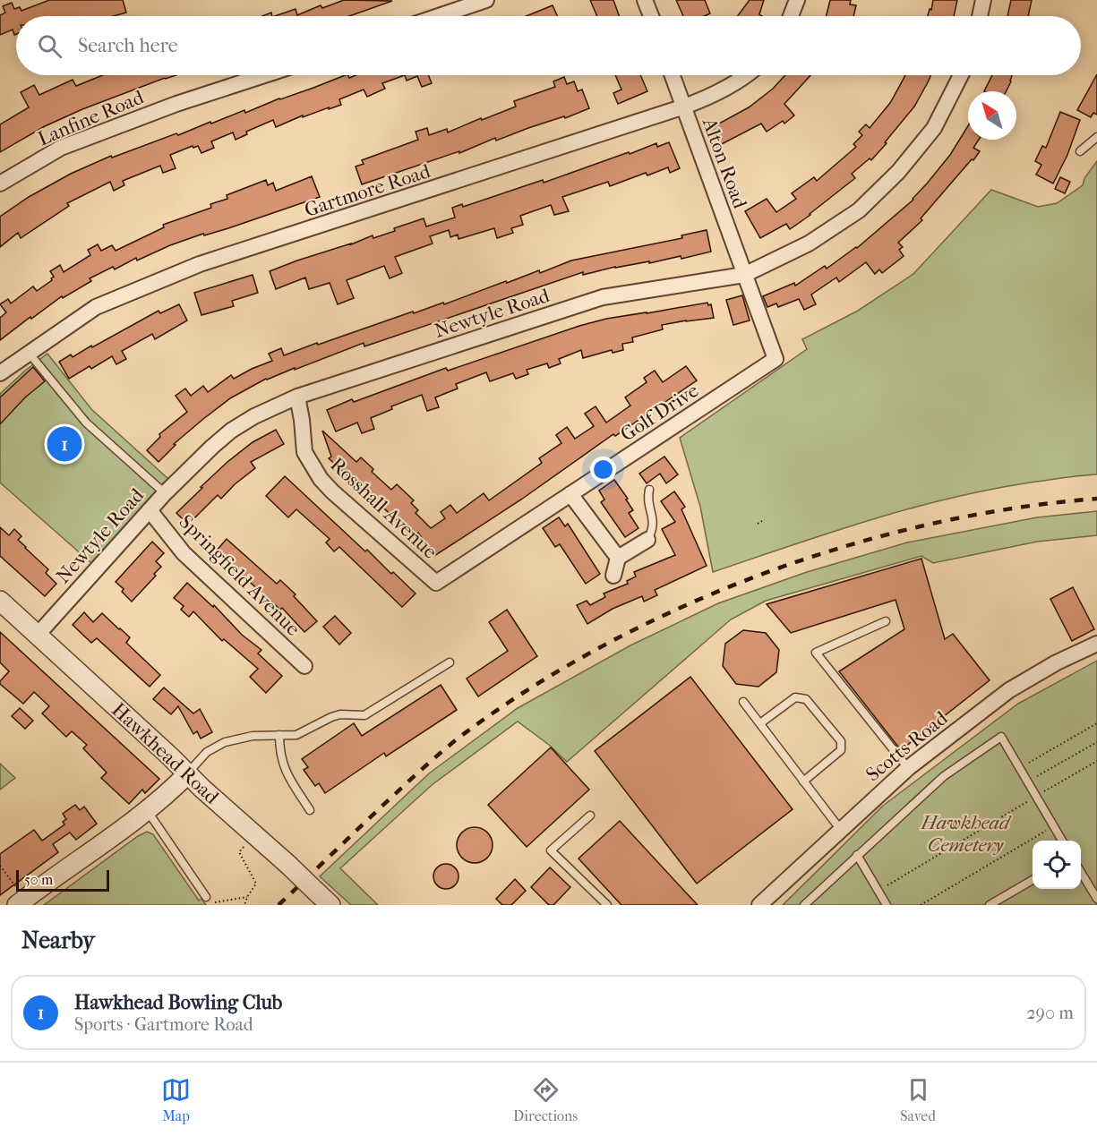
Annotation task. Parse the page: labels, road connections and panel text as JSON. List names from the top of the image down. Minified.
{"streets":{"street":["Lanfine Road","Alton Road","Gartmore Road","Newtyle Road","Golf Drive","Rosshall Avenue","Springfield Avenue","Scotts Road","Hawkhead Road"]},"crossings":[["Alton Road","Gartmore Road"],["Alton Road","Newtyle Road"],["Alton Road","Golf Drive"],["Newtyle Road","Golf Drive"],["Newtyle Road","Rosshall Avenue"],["Newtyle Road","Springfield Avenue"],["Newtyle Road","Hawkhead Road"],["Golf Drive","Rosshall Avenue"]],"parks":["Hawkhead Cemetery"],"scale_bar":"50 m","north":"top left","page":{"search":"Search here","pins":"1","scale":"50 m","heading":"Nearby","list":[{"mark":"1","name":"Hawkhead Bowling Club","note":"Sports · Gartmore Road","value":"290 m"}],"nav":["Map","Directions","Saved"]}}
